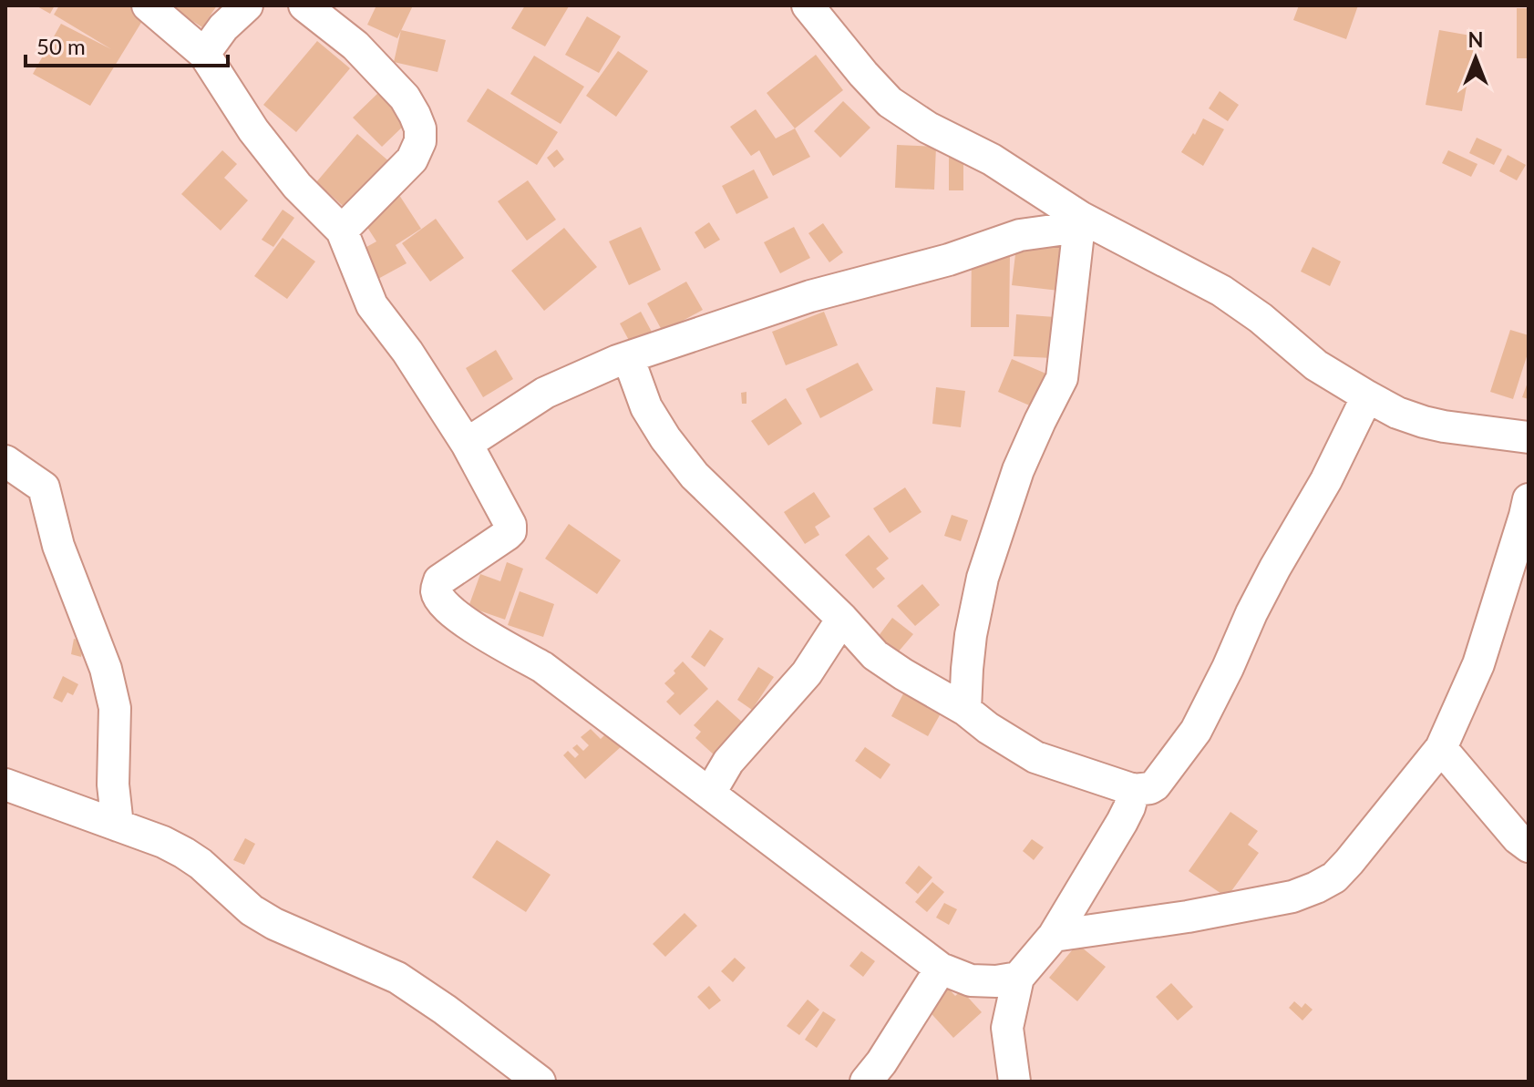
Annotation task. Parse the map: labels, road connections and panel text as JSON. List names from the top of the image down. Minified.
{"scale_bar":"50 m","north":"top"}
